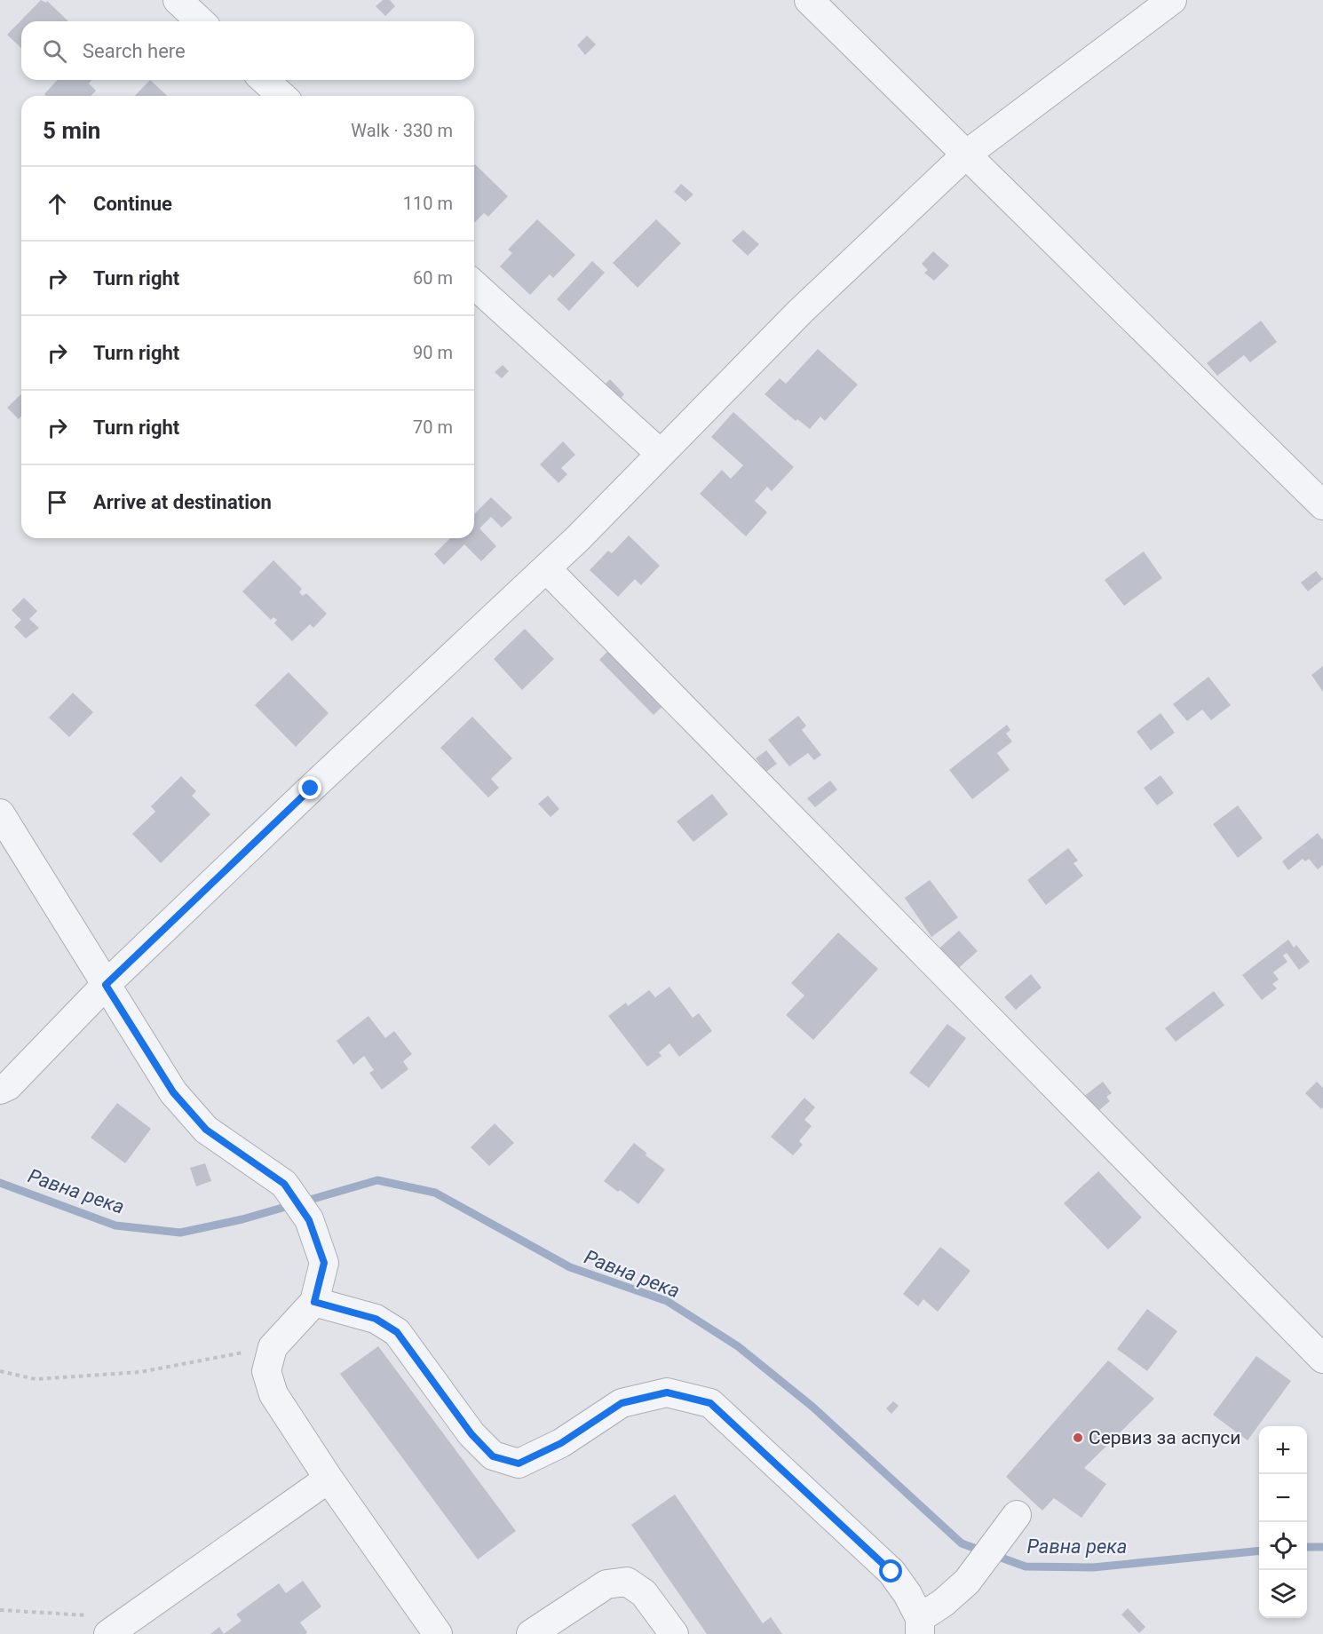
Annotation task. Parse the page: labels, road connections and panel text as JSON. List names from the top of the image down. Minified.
{"water":["Равна река"],"places":["Сервиз за аспуси"],"page":{"search":"Search here","heading":["5 min","Walk · 330 m"],"list":[["Continue","110 m"],["Turn right","60 m"],["Turn right","90 m"],["Turn right","70 m"],"Arrive at destination"],"map_buttons":["+","−"]}}
